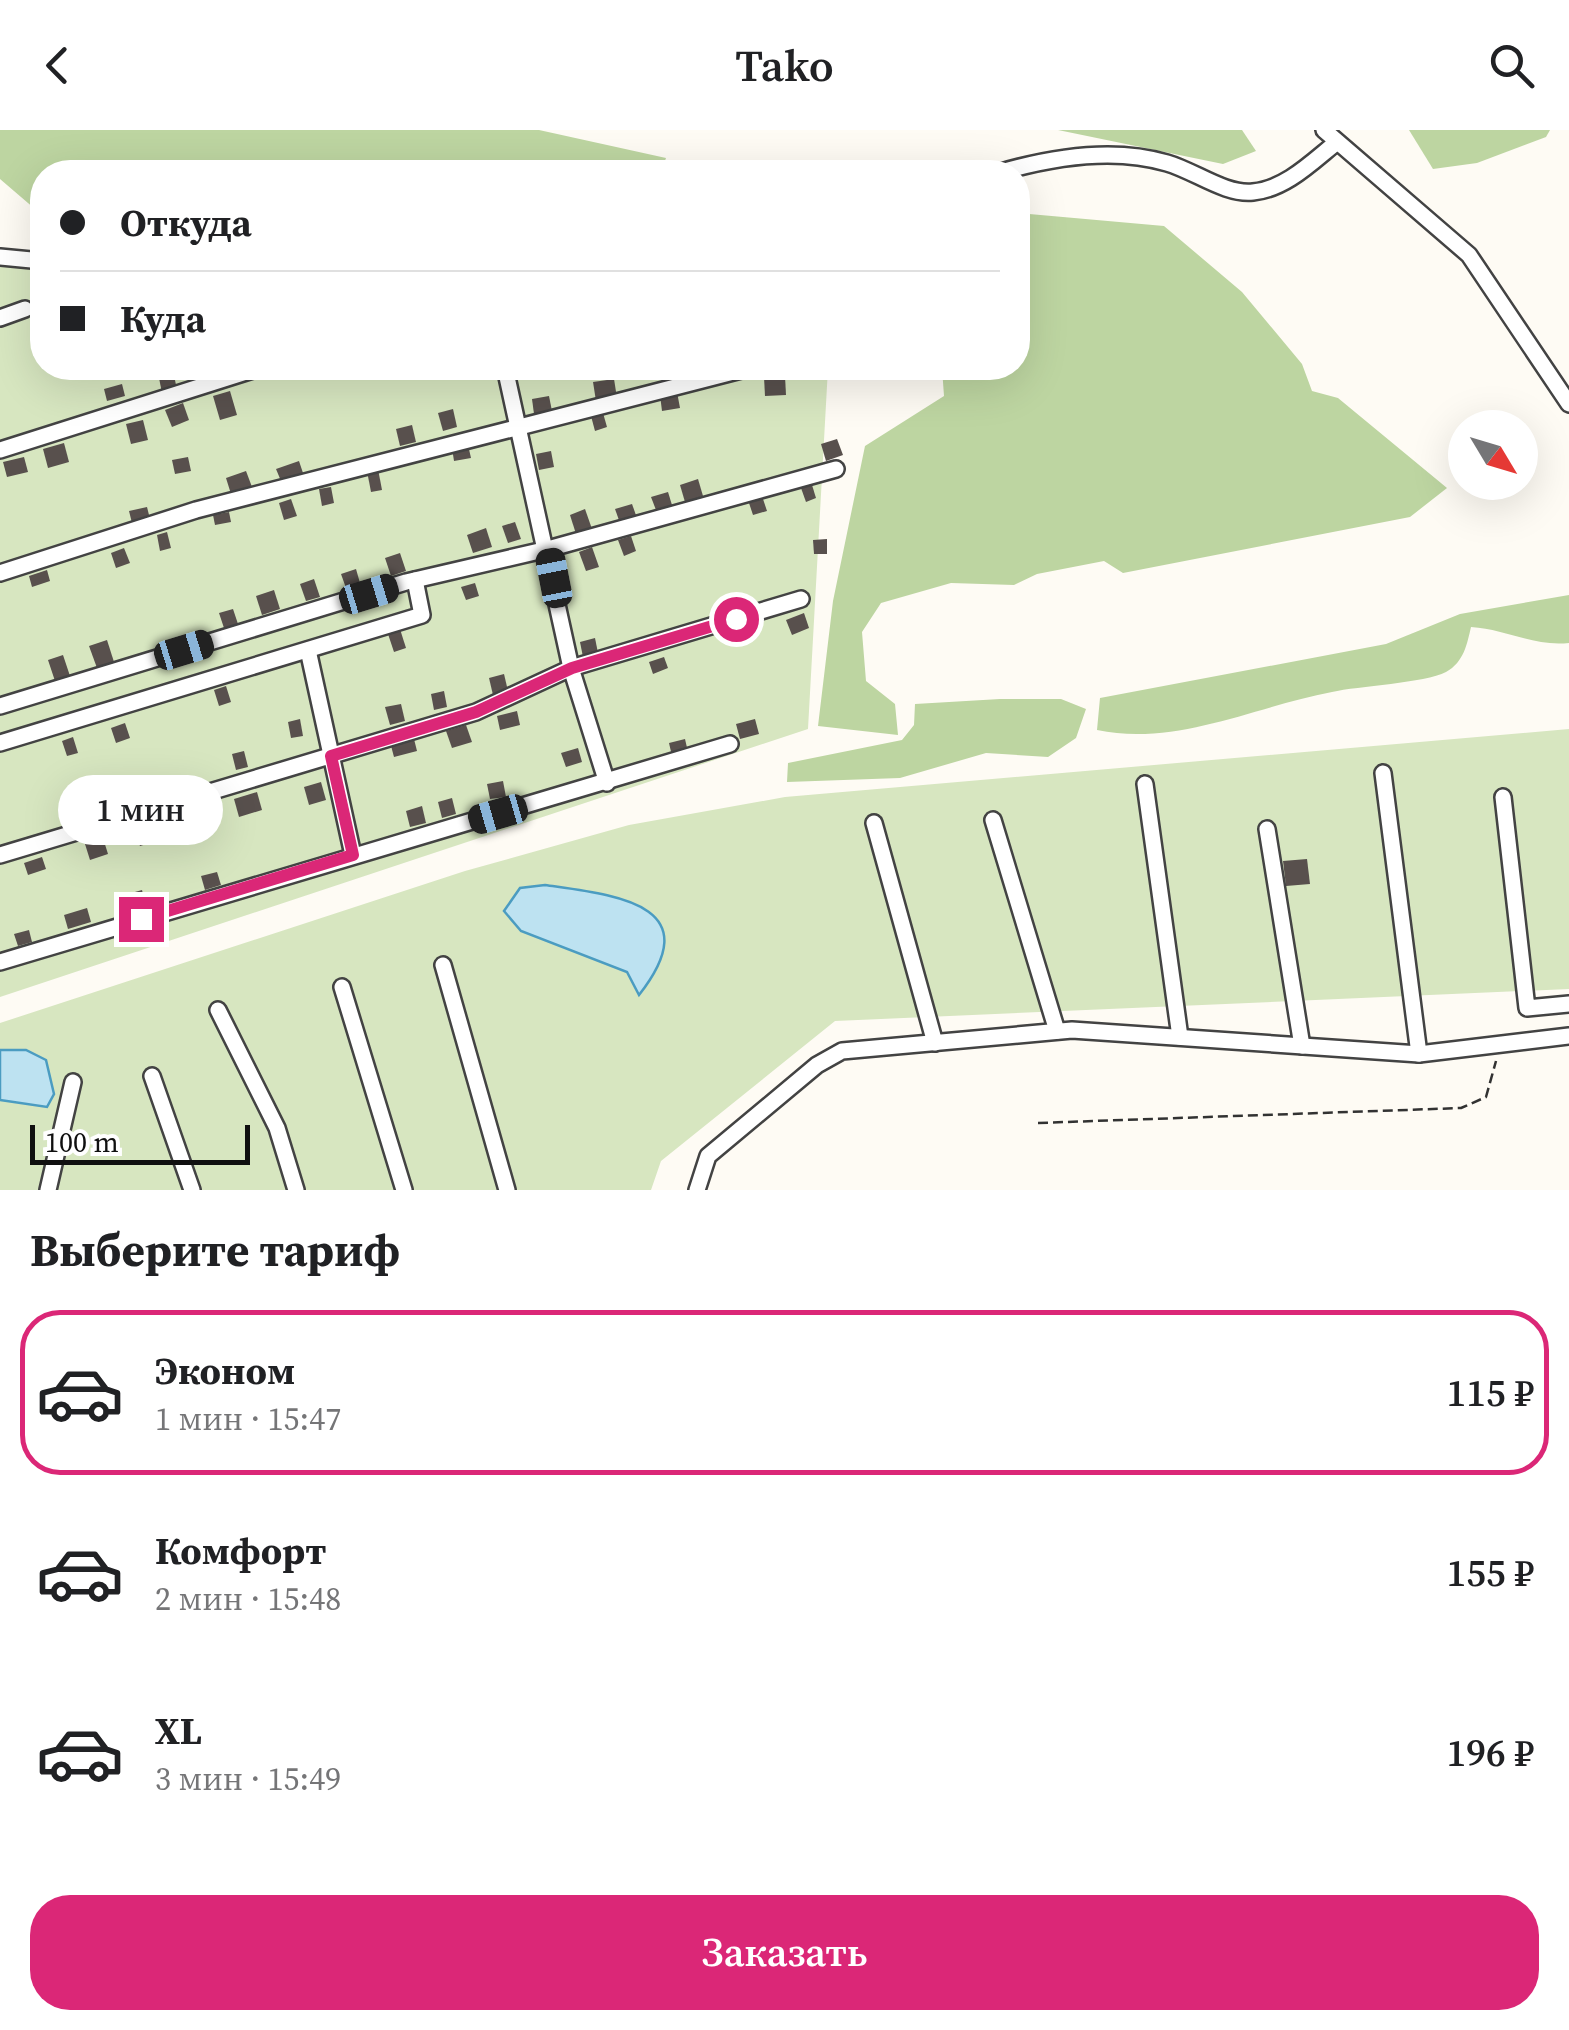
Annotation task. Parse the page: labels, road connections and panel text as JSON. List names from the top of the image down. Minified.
{"scale_bar":"100 m","north":"bottom right","page":{"header":"Tako","banner":["Откуда","Куда"],"bubble":"1 мин","scale":"100 m","heading":"Выберите тариф","list":[{"name":"Эконом","note":"1 мин · 15:47","value":"115 ₽"},{"name":"Комфорт","note":"2 мин · 15:48","value":"155 ₽"},{"name":"XL","note":"3 мин · 15:49","value":"196 ₽"}],"buttons":"Заказать"}}
